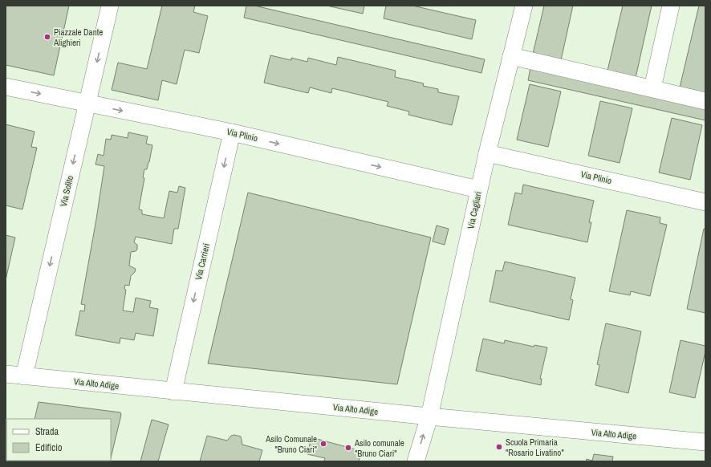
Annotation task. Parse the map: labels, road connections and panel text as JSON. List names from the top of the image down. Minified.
{"streets":{"street":["Via Plinio","Via Solìto","Via Cagliari","Via Carrieri","Via Alto Adige"]},"crossings":[["Via Plinio","Via Solìto"],["Via Plinio","Via Cagliari"],["Via Plinio","Via Carrieri"],["Via Solìto","Via Alto Adige"],["Via Cagliari","Via Alto Adige"],["Via Carrieri","Via Alto Adige"]],"one_way":["Via Plinio","Via Solìto","Via Carrieri"],"places":["Piazzale Dante Alighieri","Asilo Comunale \"Bruno Ciari\"","Scuola Primaria \"Rosario Livatino\"","Asilo comunale \"Bruno Ciari\""],"legend":["Strada","Edificio"]}
